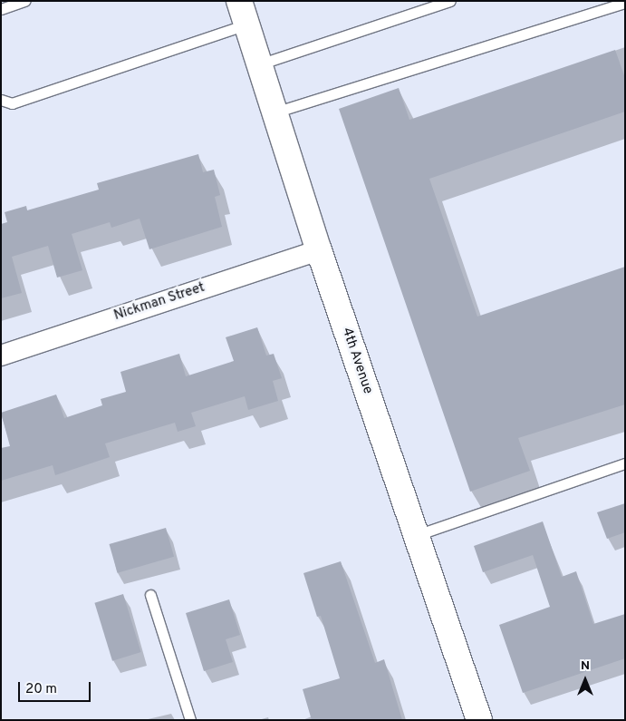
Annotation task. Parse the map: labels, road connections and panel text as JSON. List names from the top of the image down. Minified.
{"streets":{"main road":["4th Avenue"],"street":["Nickman Street"]},"crossings":[["Nickman Street","4th Avenue"]],"scale_bar":"20 m","north":"top"}
